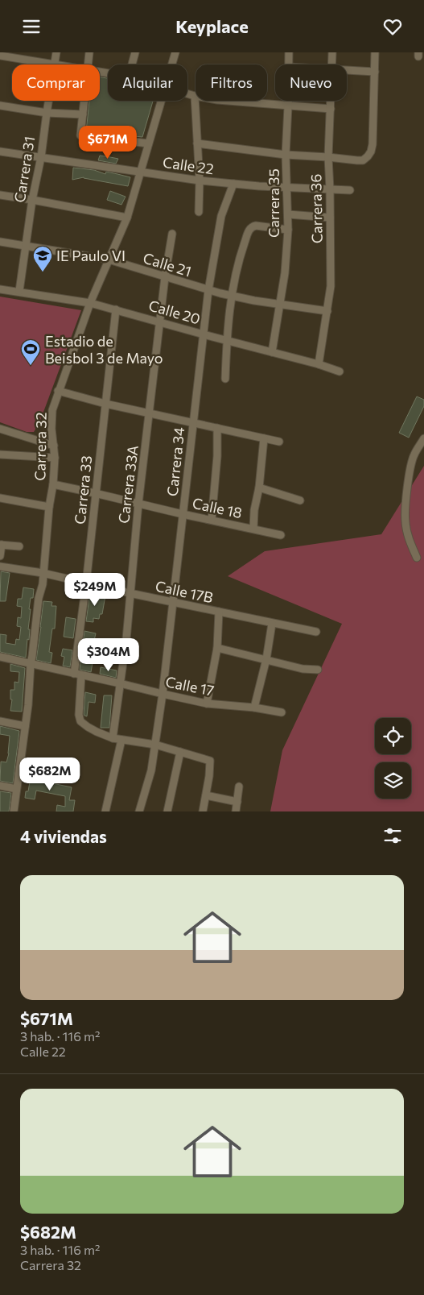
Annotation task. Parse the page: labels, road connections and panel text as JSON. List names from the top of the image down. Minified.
{"streets":{"street":["Calle 22","Carrera 31","Carrera 35","Carrera 36","Calle 21","Calle 20","Carrera 32","Carrera 34","Carrera 33A","Carrera 33","Calle 18","Calle 17B","Calle 17"]},"crossings":[["Calle 22","Carrera 31"],["Calle 22","Carrera 35"],["Calle 22","Carrera 36"],["Calle 22","Carrera 32"],["Calle 22","Carrera 34"],["Carrera 31","Calle 21"],["Carrera 31","Calle 20"],["Carrera 35","Calle 21"],["Carrera 35","Calle 20"],["Carrera 36","Calle 21"],["Carrera 36","Calle 20"],["Calle 21","Carrera 32"],["Calle 21","Carrera 34"],["Calle 21","Carrera 33A"],["Calle 20","Carrera 32"],["Calle 20","Carrera 34"],["Calle 20","Carrera 33A"],["Calle 20","Carrera 33"],["Carrera 32","Calle 18"],["Carrera 32","Calle 17B"],["Carrera 32","Calle 17"],["Carrera 34","Calle 18"],["Carrera 34","Calle 17B"],["Carrera 34","Calle 17"],["Carrera 33A","Carrera 33"],["Carrera 33A","Calle 18"],["Carrera 33A","Calle 17B"],["Carrera 33A","Calle 17"],["Carrera 33","Calle 18"],["Carrera 33","Calle 17B"],["Carrera 33","Calle 17"]],"places":{"school or university":["IE Paulo VI"],"sports":["Estadio de Beisbol 3 de Mayo"]},"page":{"header":"Keyplace","chip":["Comprar","Alquilar","Filtros","Nuevo"],"price":["$671M","$249M","$304M","$682M"],"heading":"4 viviendas","list":[{"name":"$671M","note":"3 hab. · 116 m² · Calle 22"},{"name":"$682M","note":"3 hab. · 116 m² · Carrera 32"}]}}
